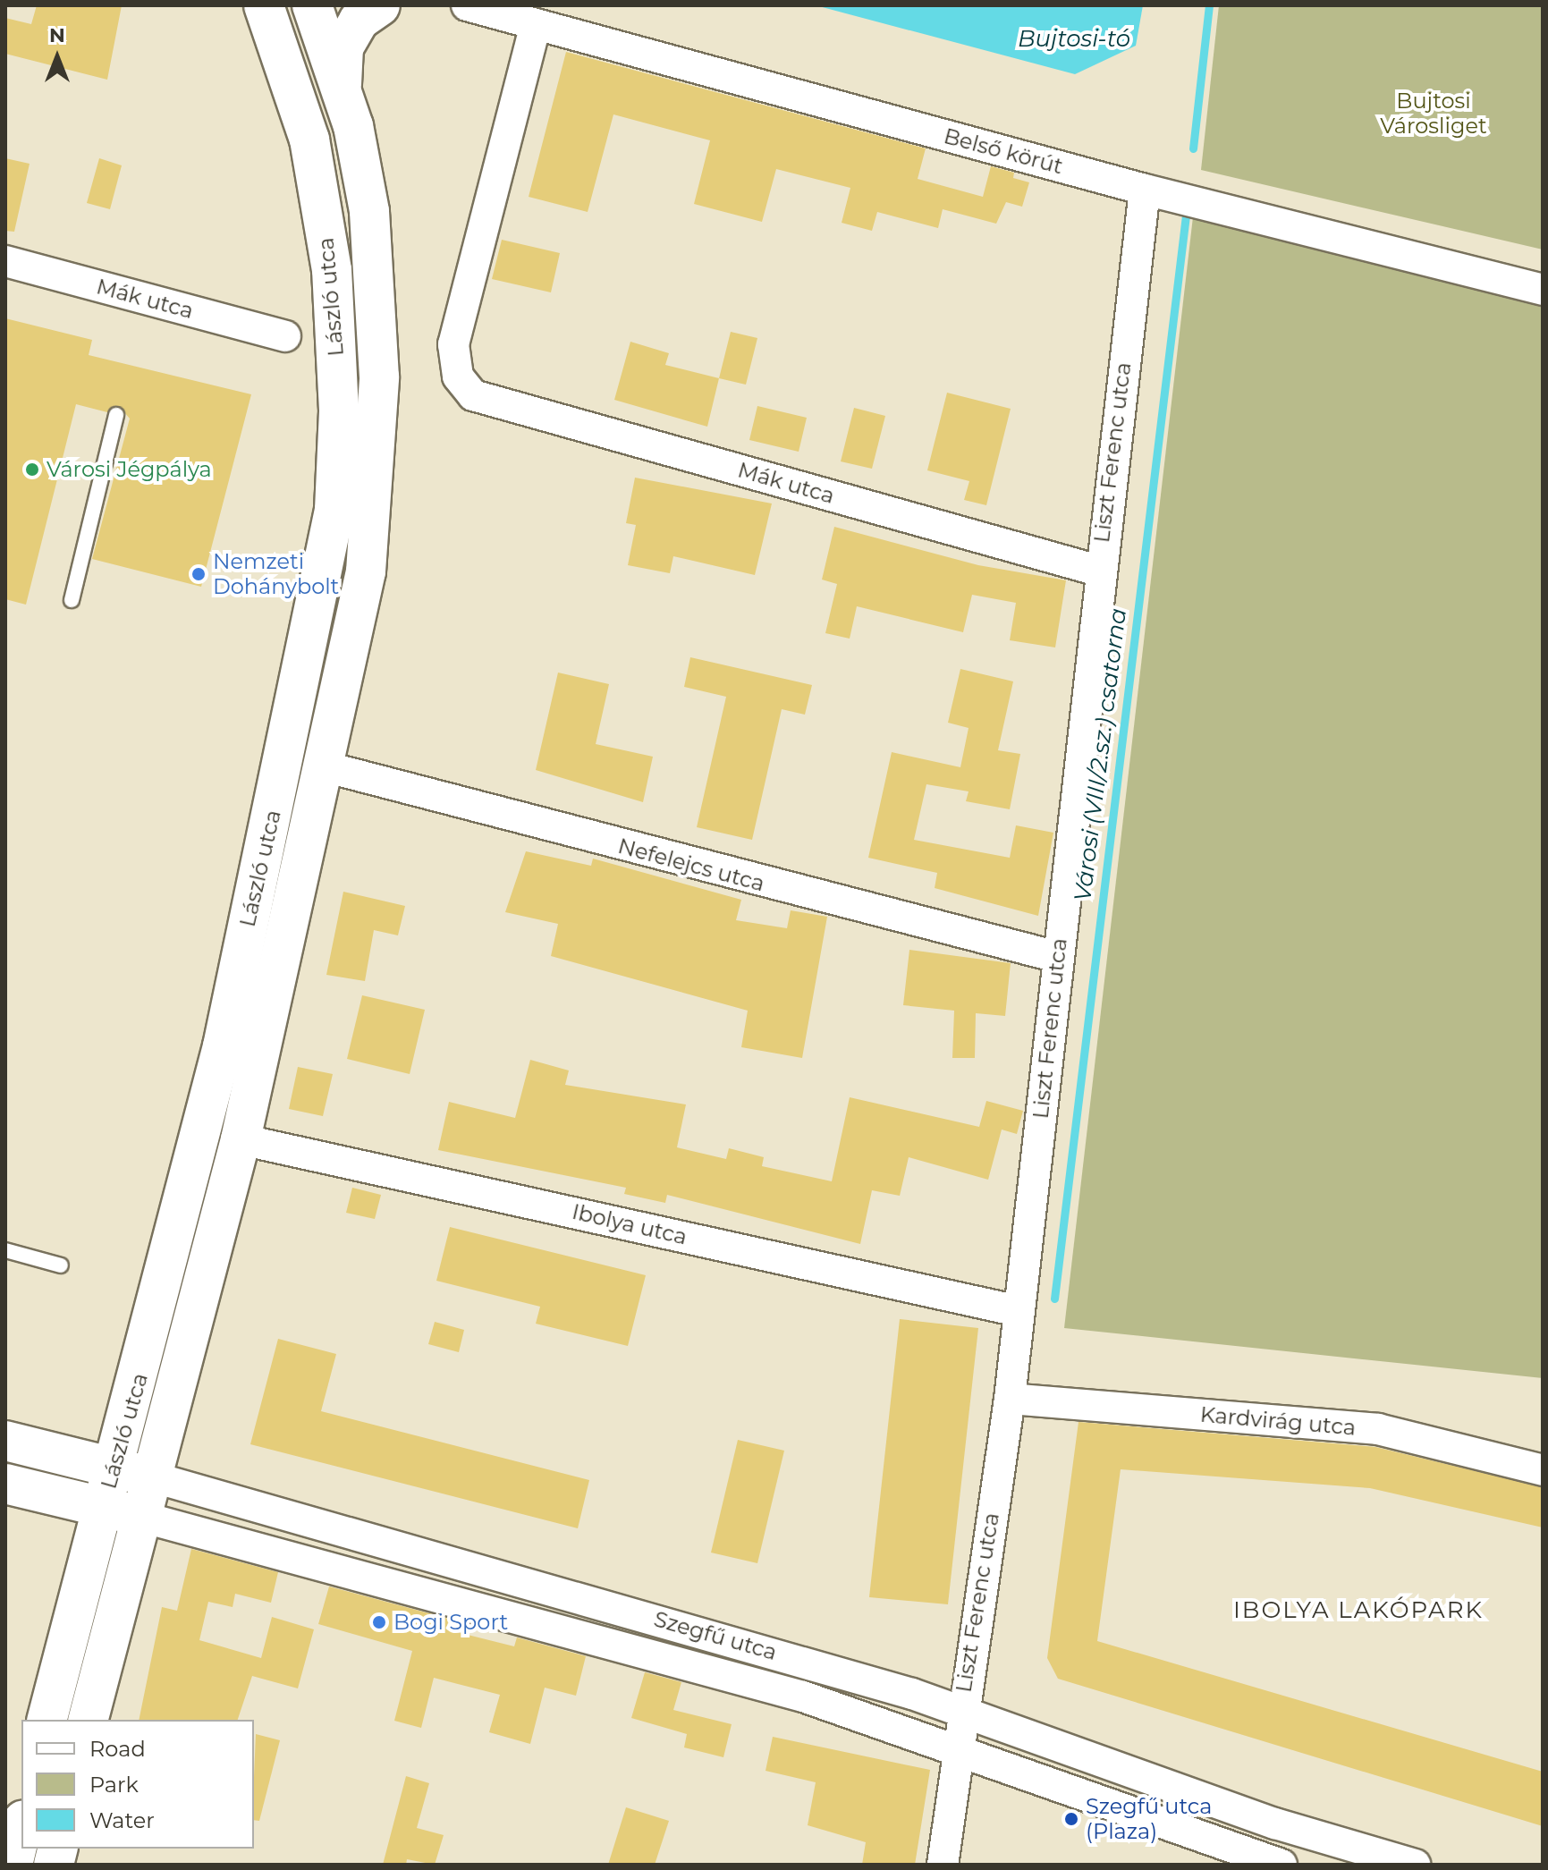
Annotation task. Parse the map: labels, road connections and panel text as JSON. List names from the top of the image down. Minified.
{"streets":{"main road":["László utca","Szegfű utca"],"street":["Belső körút","Mák utca","Liszt Ferenc utca","Nefelejcs utca","Ibolya utca","Kardvirág utca"]},"crossings":[["Belső körút","Mák utca"],["Belső körút","Liszt Ferenc utca"],["László utca","Nefelejcs utca"],["László utca","Ibolya utca"],["László utca","Szegfű utca"],["Mák utca","Liszt Ferenc utca"],["Liszt Ferenc utca","Nefelejcs utca"],["Liszt Ferenc utca","Ibolya utca"],["Liszt Ferenc utca","Kardvirág utca"],["Liszt Ferenc utca","Szegfű utca"]],"districts":["IBOLYA LAKÓPARK"],"water":["Bujtosi-tó","Városi (VIII/2.sz.) csatorna"],"parks":["Bujtosi Városliget"],"places":["Városi Jégpálya","Nemzeti Dohánybolt","Bogi Sport","Szegfű utca (Plaza)"],"legend":["Road","Park","Water"],"north":"top"}
